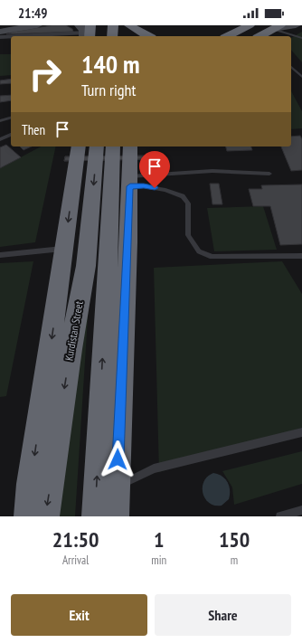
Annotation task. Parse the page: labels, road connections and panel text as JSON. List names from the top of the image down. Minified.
{"streets":{"highway":["Kurdistan Street"]},"page":{"status":"21:49","turn":["140 m","Turn right"],"then":"Then","eta":["21:50","Arrival","1","min","150","m"],"buttons":["Exit","Share"]}}
